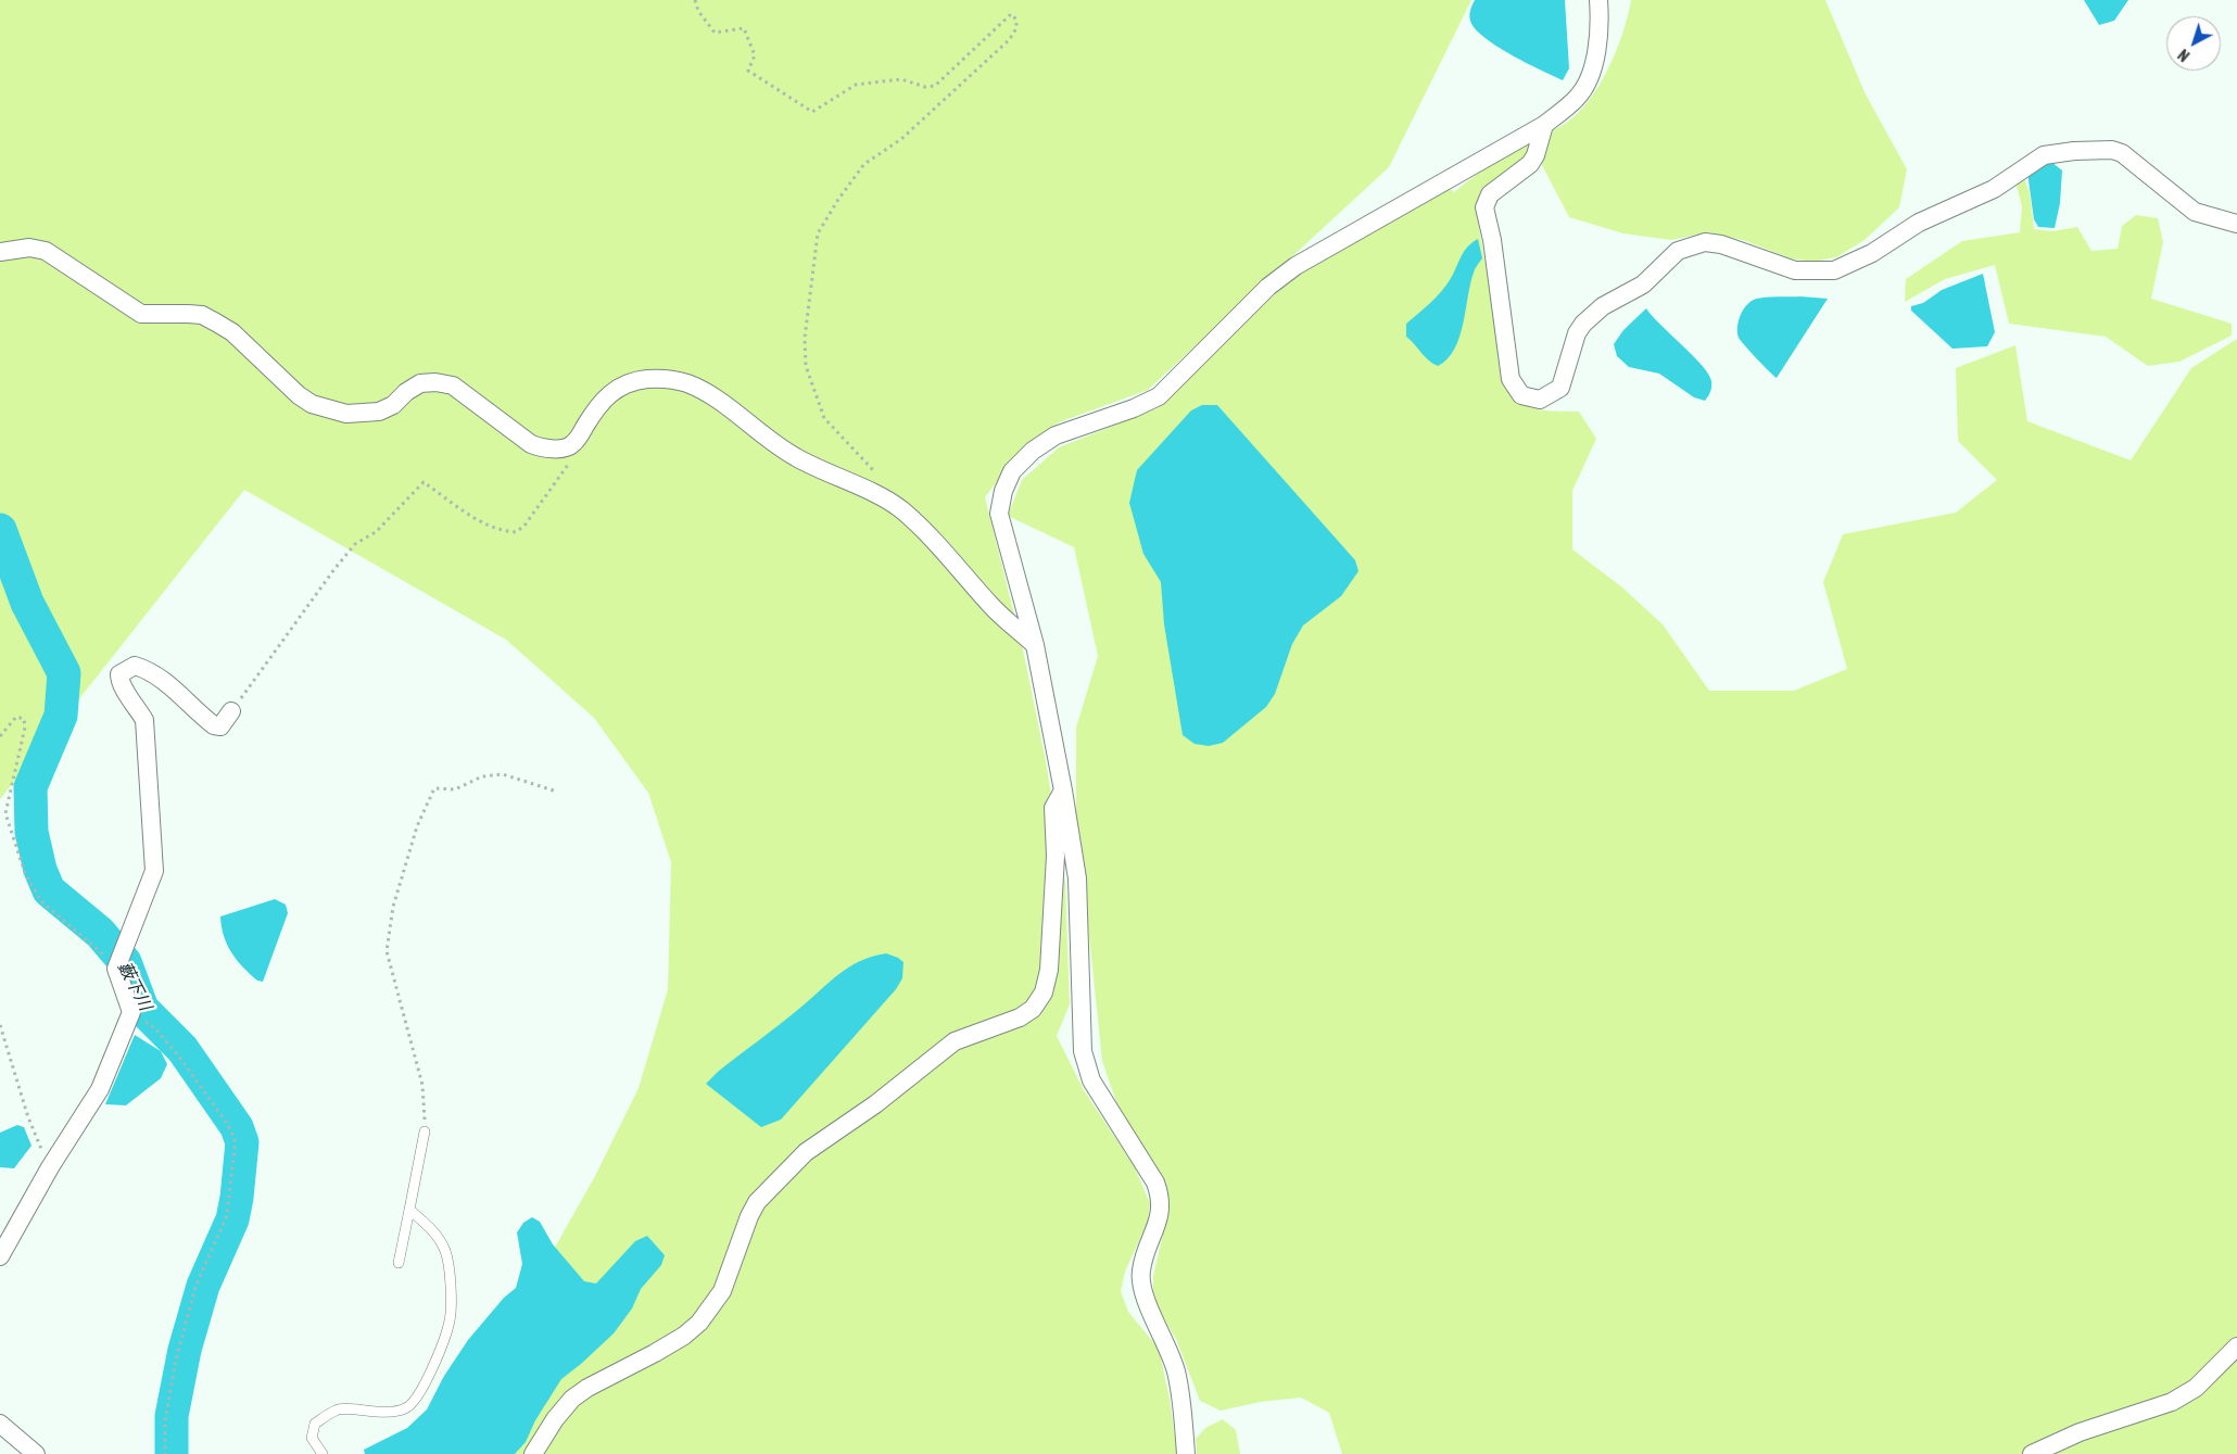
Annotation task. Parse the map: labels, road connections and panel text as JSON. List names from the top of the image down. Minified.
{"water":["藪下川"],"north":"bottom left"}
